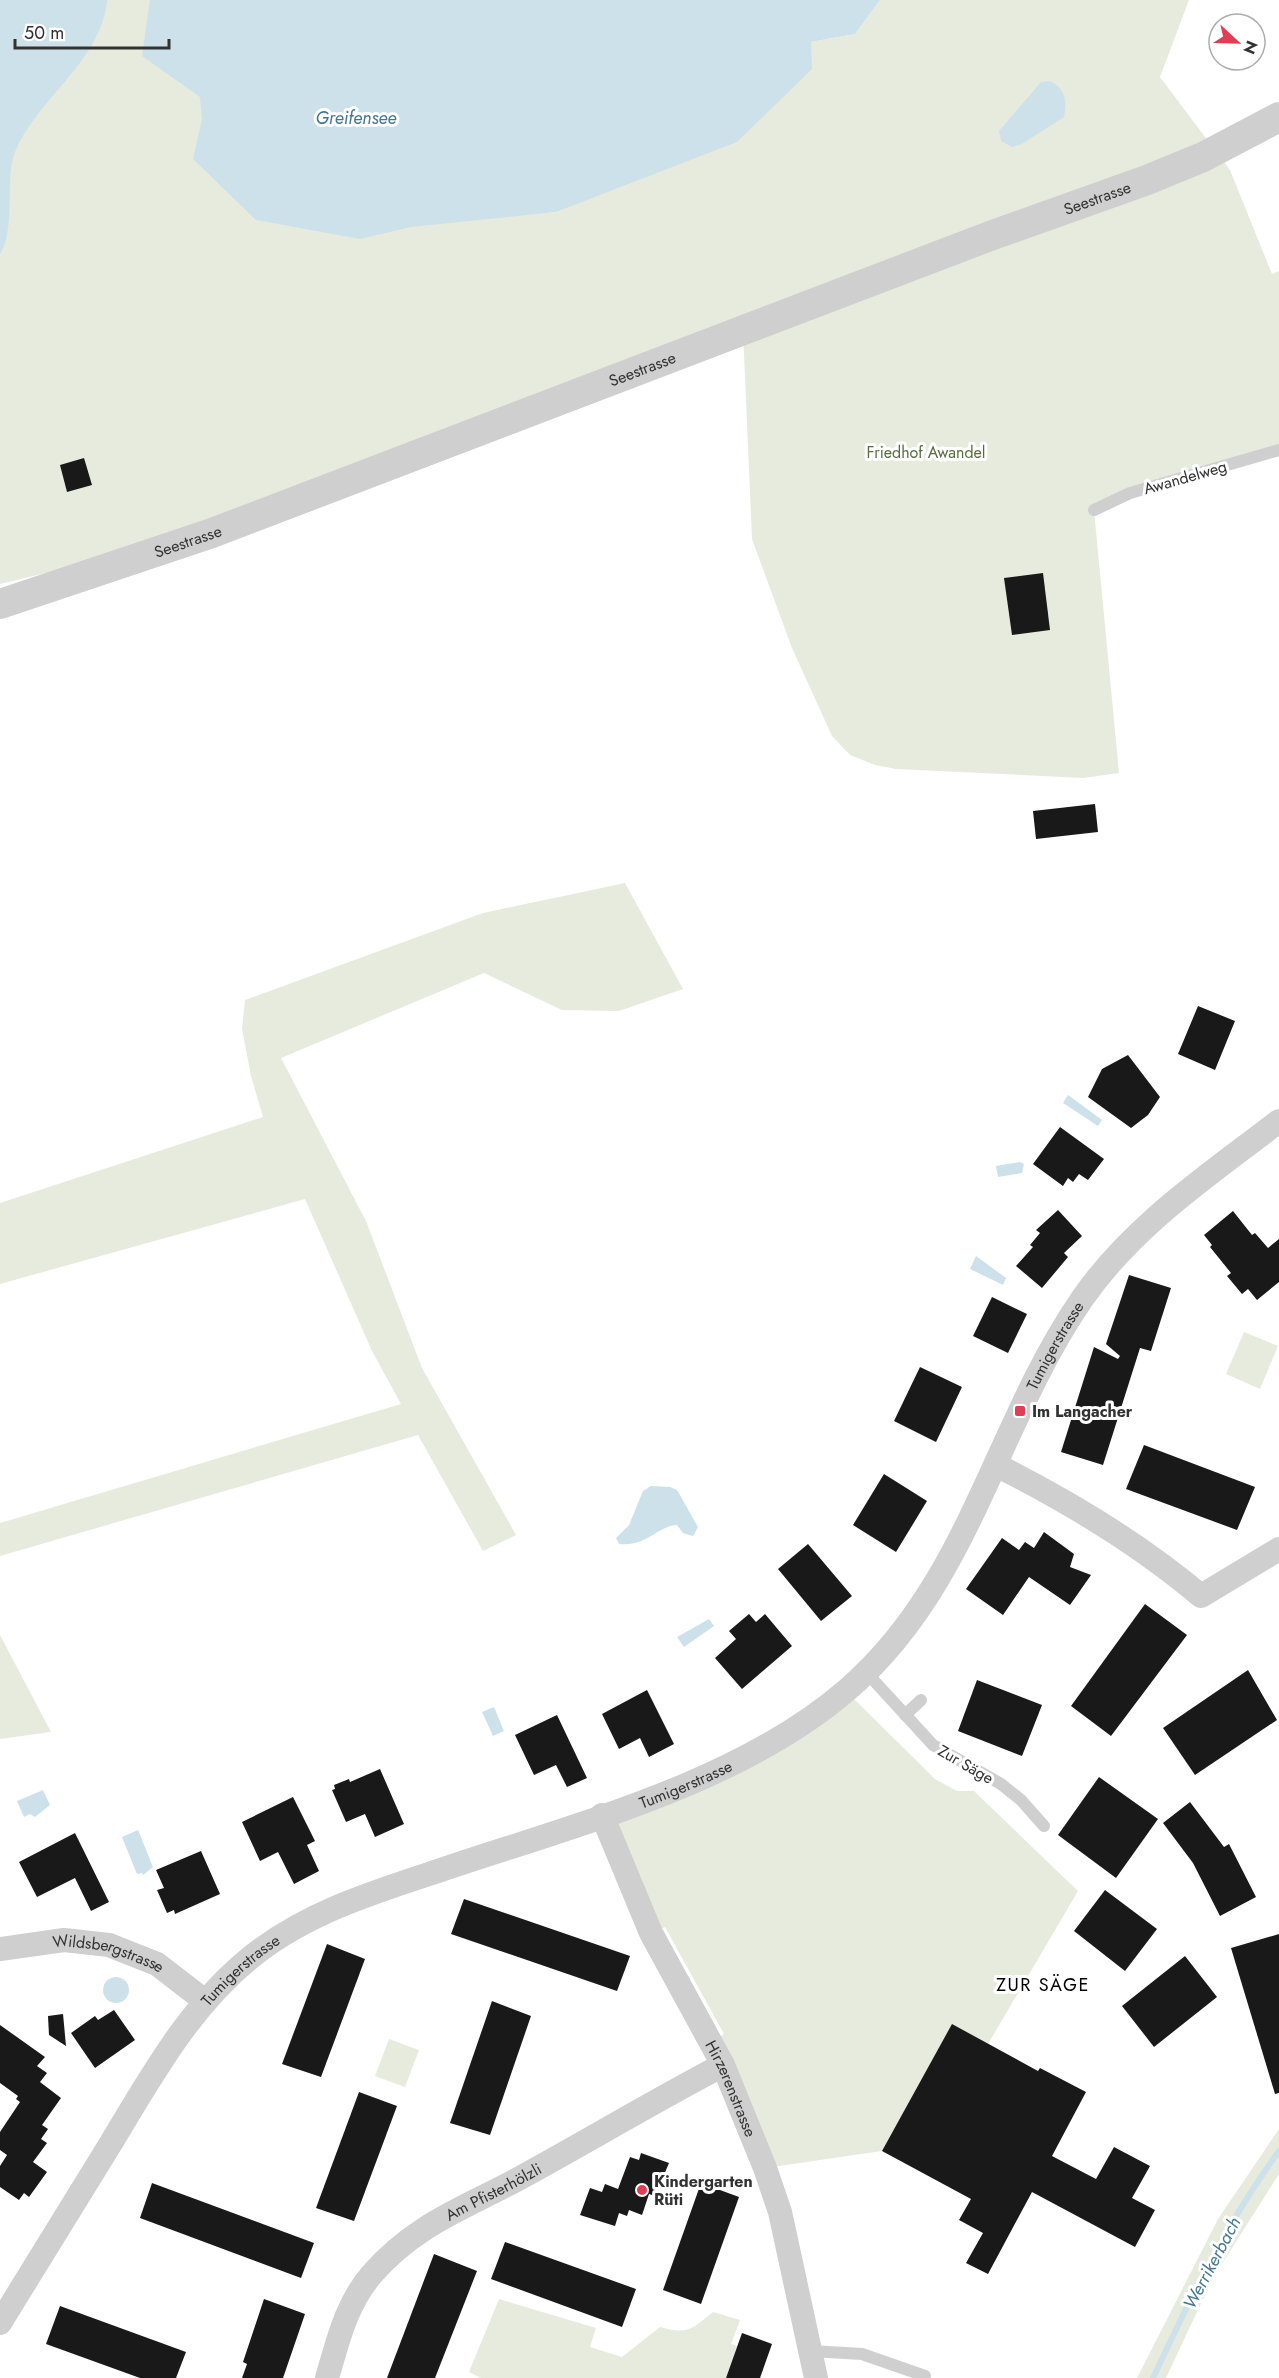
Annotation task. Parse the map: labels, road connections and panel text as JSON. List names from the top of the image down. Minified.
{"streets":{"street":["Seestrasse","Tumigerstrasse","Wildsbergstrasse","Hirzerenstrasse","Am Pfisterhölzli"],"lane":["Awandelweg","Zur Säge"]},"crossings":[["Tumigerstrasse","Zur Säge"],["Tumigerstrasse","Wildsbergstrasse"],["Tumigerstrasse","Hirzerenstrasse"],["Hirzerenstrasse","Am Pfisterhölzli"]],"districts":["ZUR SÄGE"],"water":["Greifensee","Werrikerbach"],"parks":["Friedhof Awandel"],"places":{"transit":["Im Langacher"],"other":["Kindergarten Rüti"]},"scale_bar":"50 m","north":"right"}
